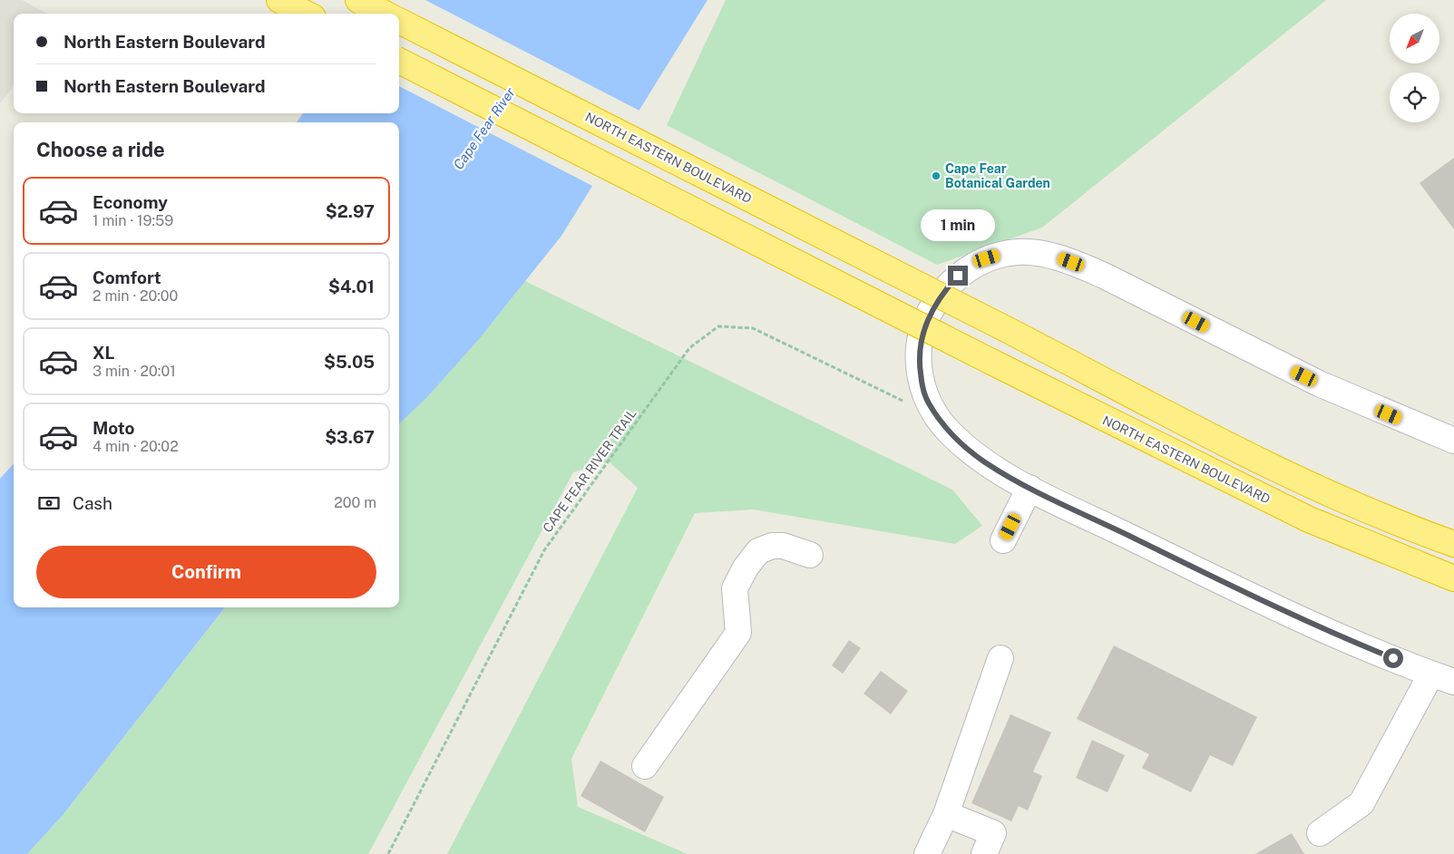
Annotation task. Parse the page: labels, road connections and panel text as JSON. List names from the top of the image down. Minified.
{"streets":{"highway":["NORTH EASTERN BOULEVARD"],"path":["CAPE FEAR RIVER TRAIL"]},"water":["Cape Fear River"],"places":["Cape Fear Botanical Garden"],"north":"bottom left","page":{"banner":["North Eastern Boulevard","North Eastern Boulevard"],"heading":"Choose a ride","list":[{"name":"Economy","note":"1 min · 19:59","value":"$2.97"},{"name":"Comfort","note":"2 min · 20:00","value":"$4.01"},{"name":"XL","note":"3 min · 20:01","value":"$5.05"},{"name":"Moto","note":"4 min · 20:02","value":"$3.67"}],"bubble":"1 min","pay":["Cash","200 m"],"buttons":"Confirm"}}
